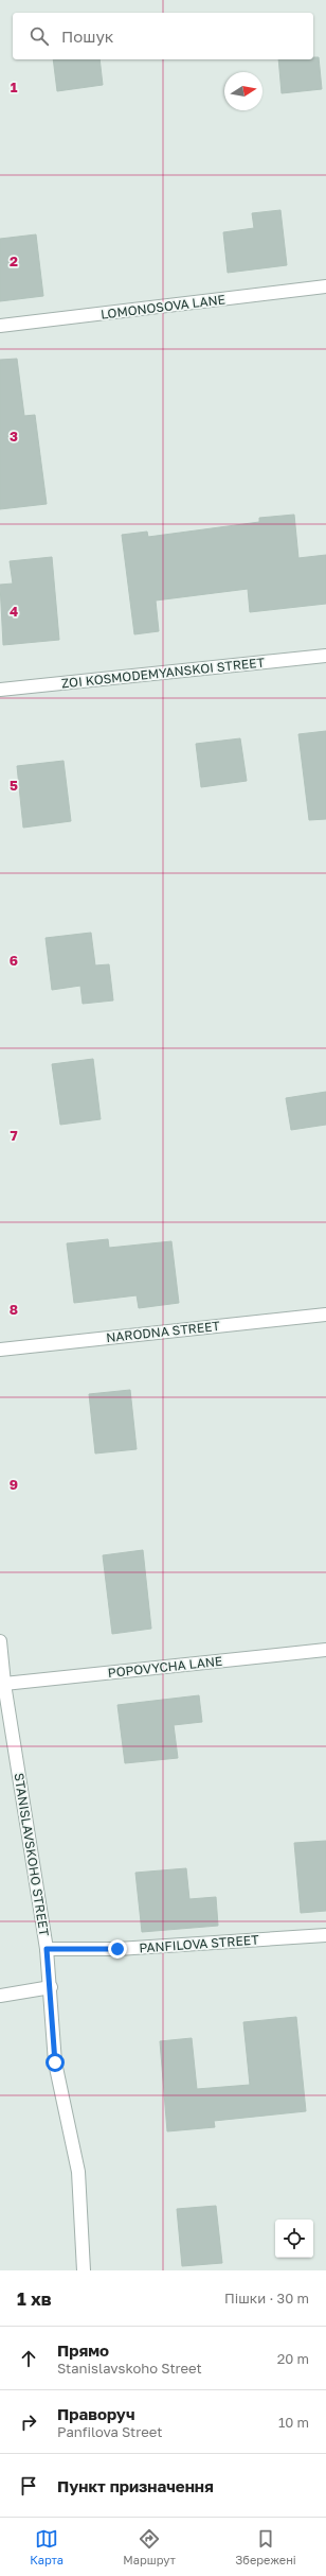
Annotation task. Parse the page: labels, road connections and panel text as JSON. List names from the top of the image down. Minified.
{"streets":{"street":["LOMONOSOVA LANE","ZOI KOSMODEMYANSKOI STREET","NARODNA STREET","POPOVYCHA LANE","STANISLAVSKOHO STREET","PANFILOVA STREET"]},"crossings":[["POPOVYCHA LANE","STANISLAVSKOHO STREET"],["STANISLAVSKOHO STREET","PANFILOVA STREET"]],"north":"right","page":{"search":"Пошук","heading":["1 хв","Пішки · 30 m"],"list":[["Прямо","Stanislavskoho Street","20 m"],["Праворуч","Panfilova Street","10 m"],"Пункт призначення"],"nav":["Карта","Маршрут","Збережені"]},"grid":{"rows":["1","2","3","4","5","6","7","8","9"]}}
